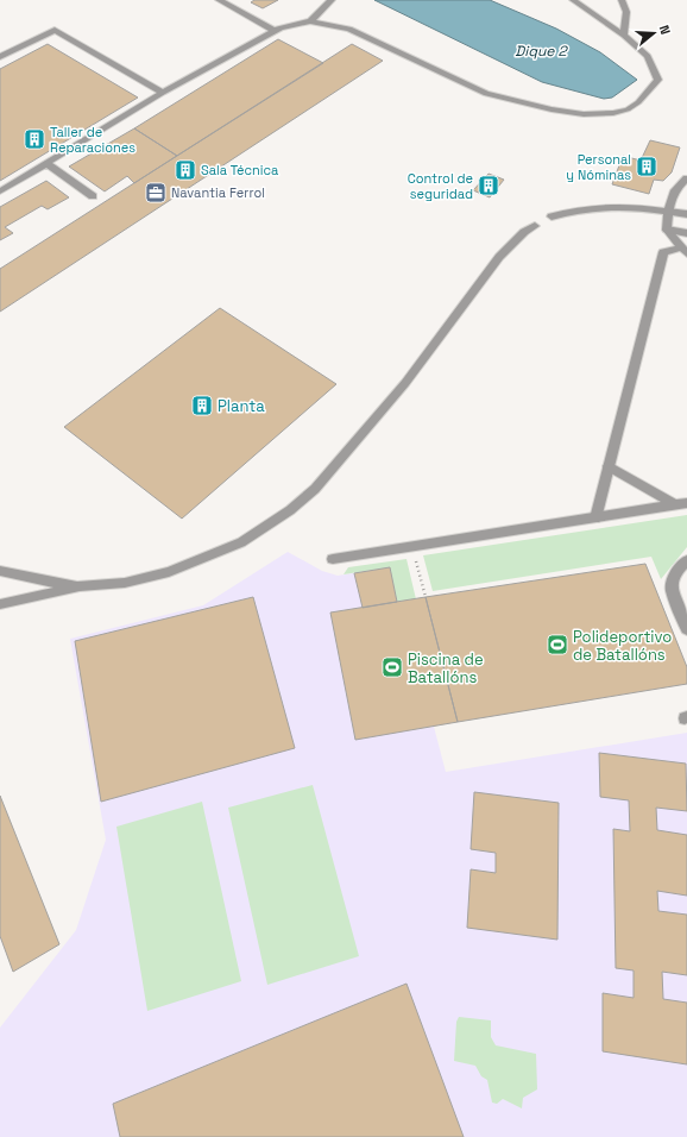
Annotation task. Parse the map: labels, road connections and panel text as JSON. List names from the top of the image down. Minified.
{"water":["Dique 2"],"places":{"building":["Taller de Reparaciones","Personal y Nóminas","Sala Técnica","Control de seguridad","Planta"],"office":["Navantia Ferrol"],"sports":["Polideportivo de Batallóns","Piscina de Batallóns"]},"north":"right"}
